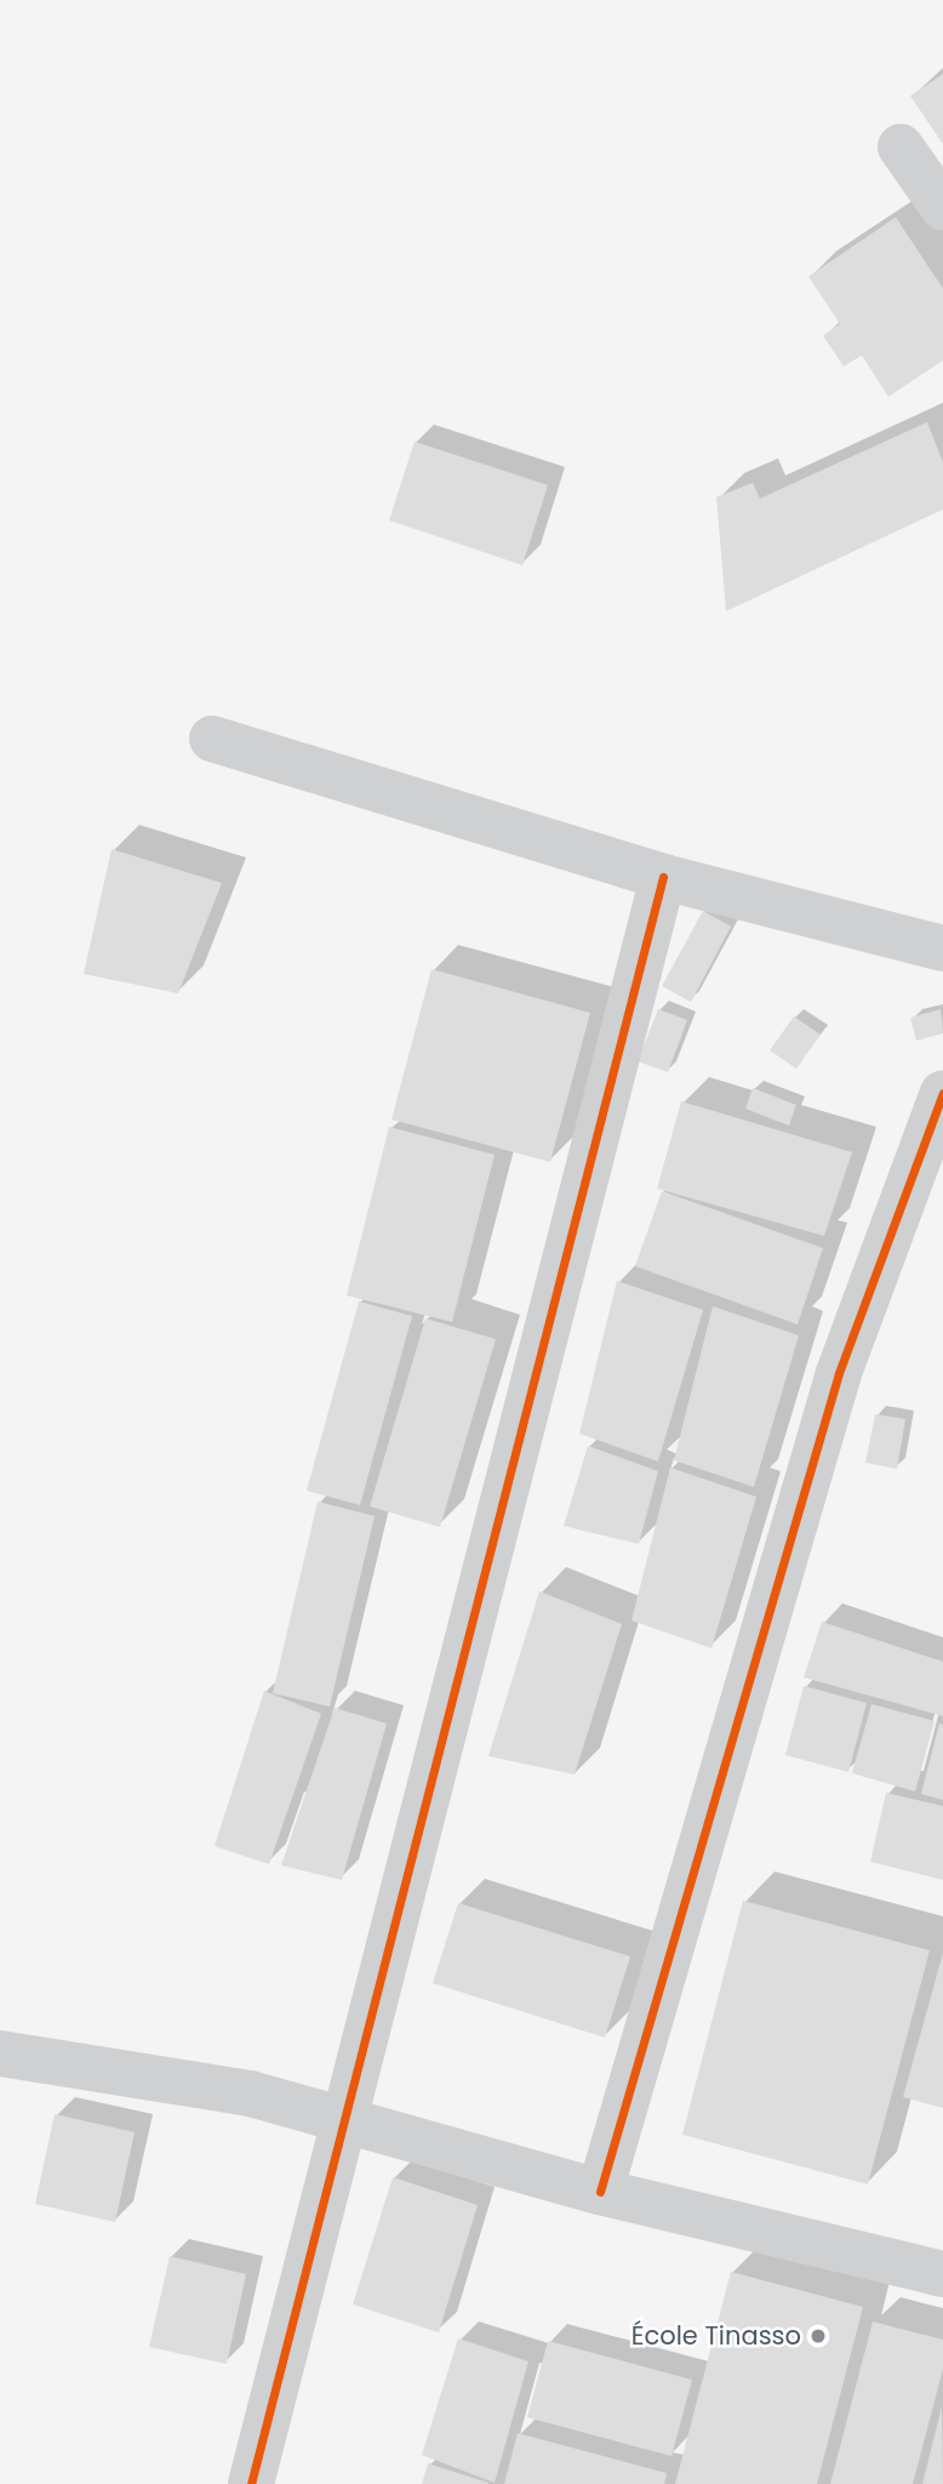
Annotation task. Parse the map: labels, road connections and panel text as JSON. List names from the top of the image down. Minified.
{"places":["École Tinasso"]}
